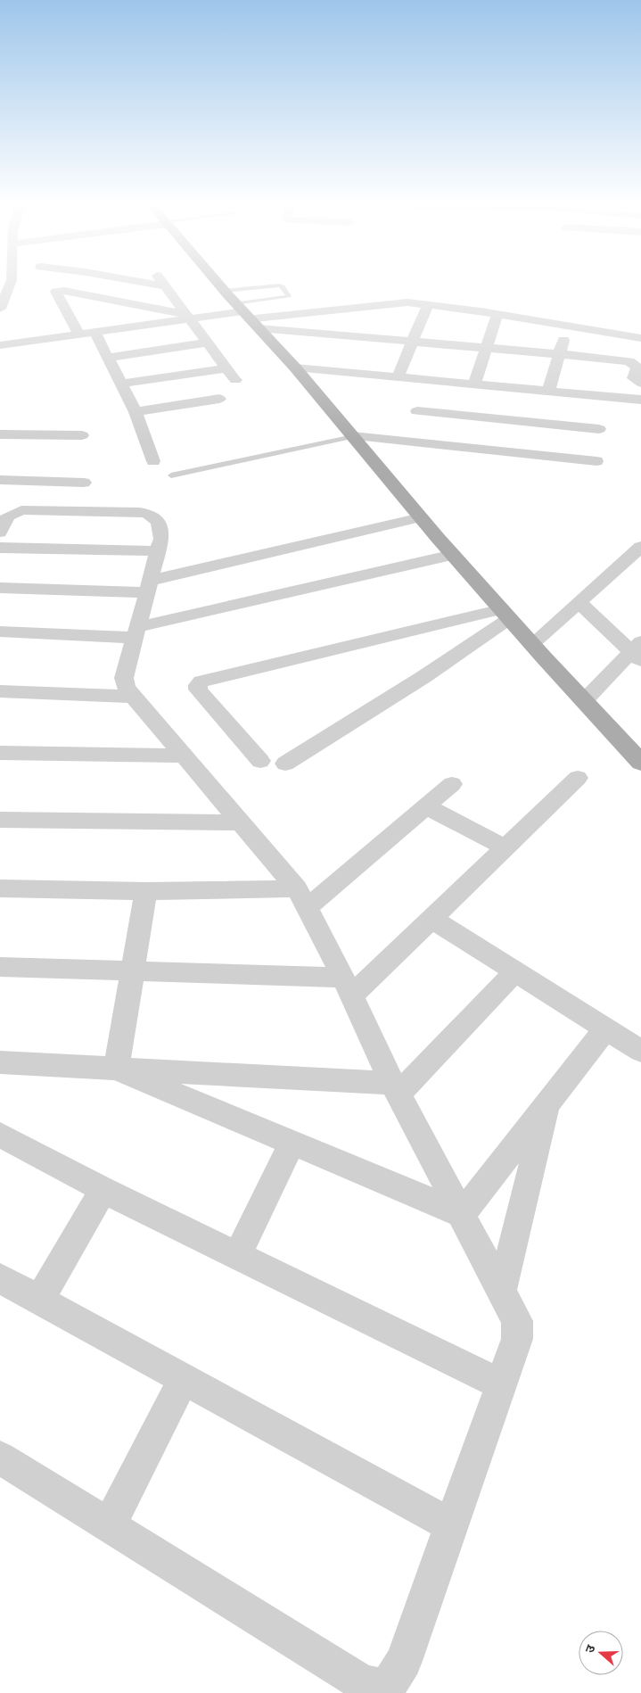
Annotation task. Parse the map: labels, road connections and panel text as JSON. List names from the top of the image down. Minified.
{"north":"left"}
